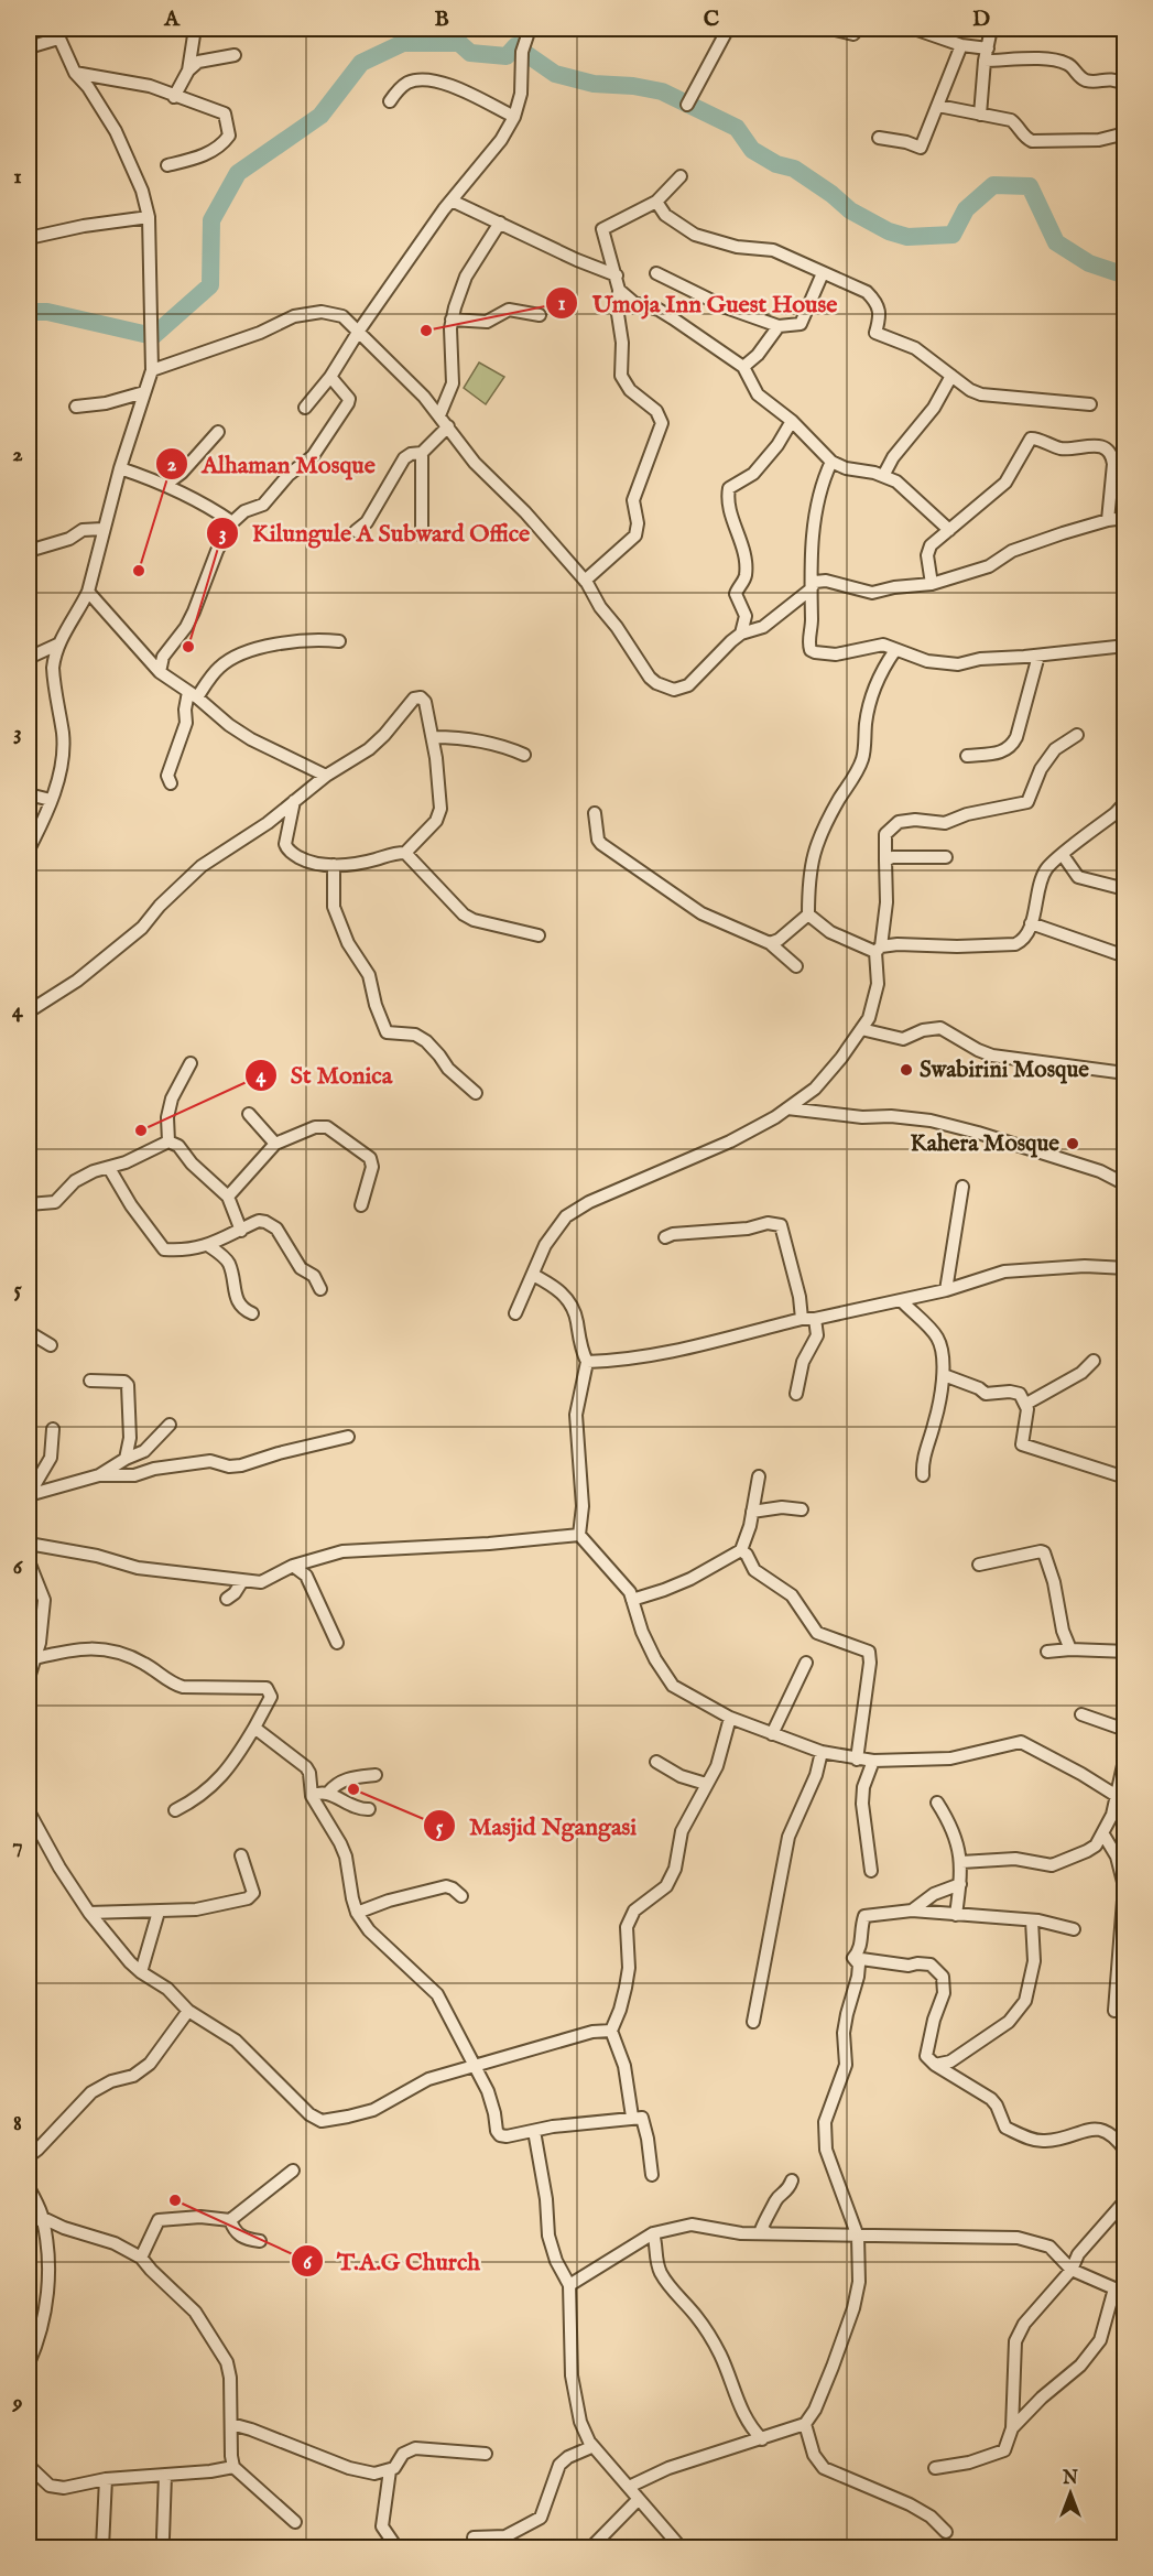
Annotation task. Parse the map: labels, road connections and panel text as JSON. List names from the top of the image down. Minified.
{"places":["Umoja Inn Guest House","Alhaman Mosque","Kilungule A Subward Office","Swabirini Mosque","St Monica","Kahera Mosque","Masjid Ngangasi","T.A.G Church"],"north":"top","grid":{"columns":["A","B","C","D"],"rows":["1","2","3","4","5","6","7","8","9"]}}
